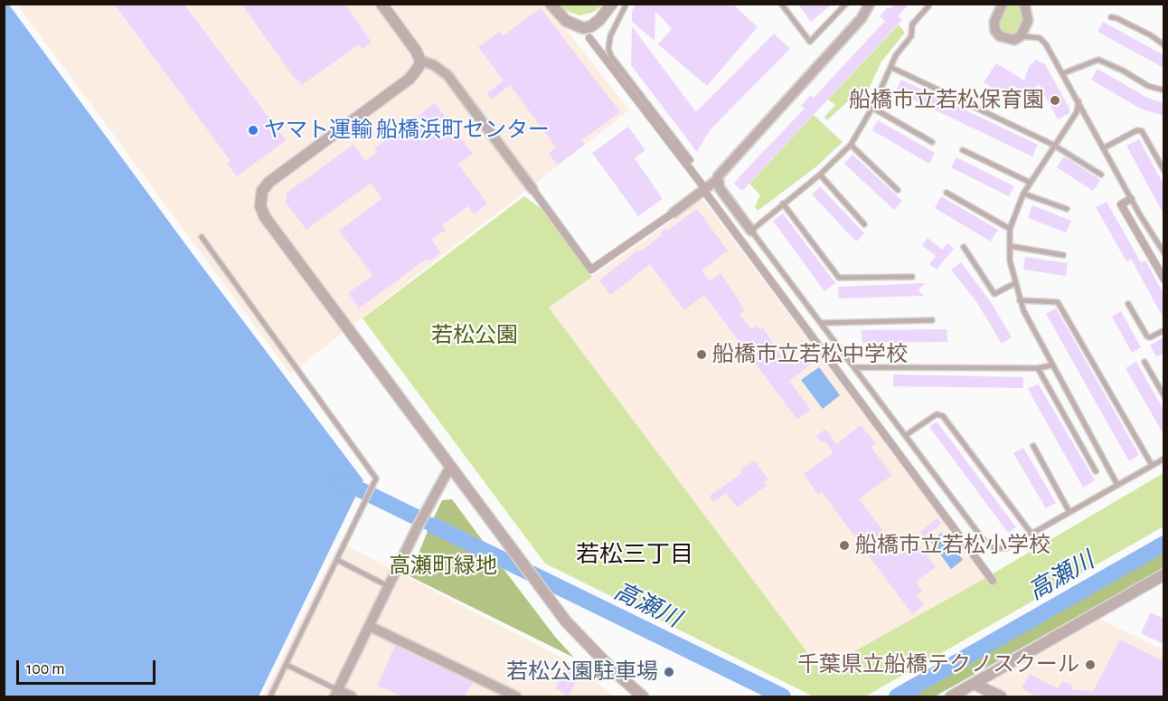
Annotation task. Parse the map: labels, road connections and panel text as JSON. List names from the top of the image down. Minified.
{"districts":["若松三丁目"],"water":["高瀬川"],"parks":["若松公園","高瀬町緑地"],"places":["船橋市立若松保育園","ヤマト運輸 船橋浜町センター","船橋市立若松中学校","船橋市立若松小学校","千葉県立船橋テクノスクール","若松公園駐車場"],"scale_bar":"100 m"}
